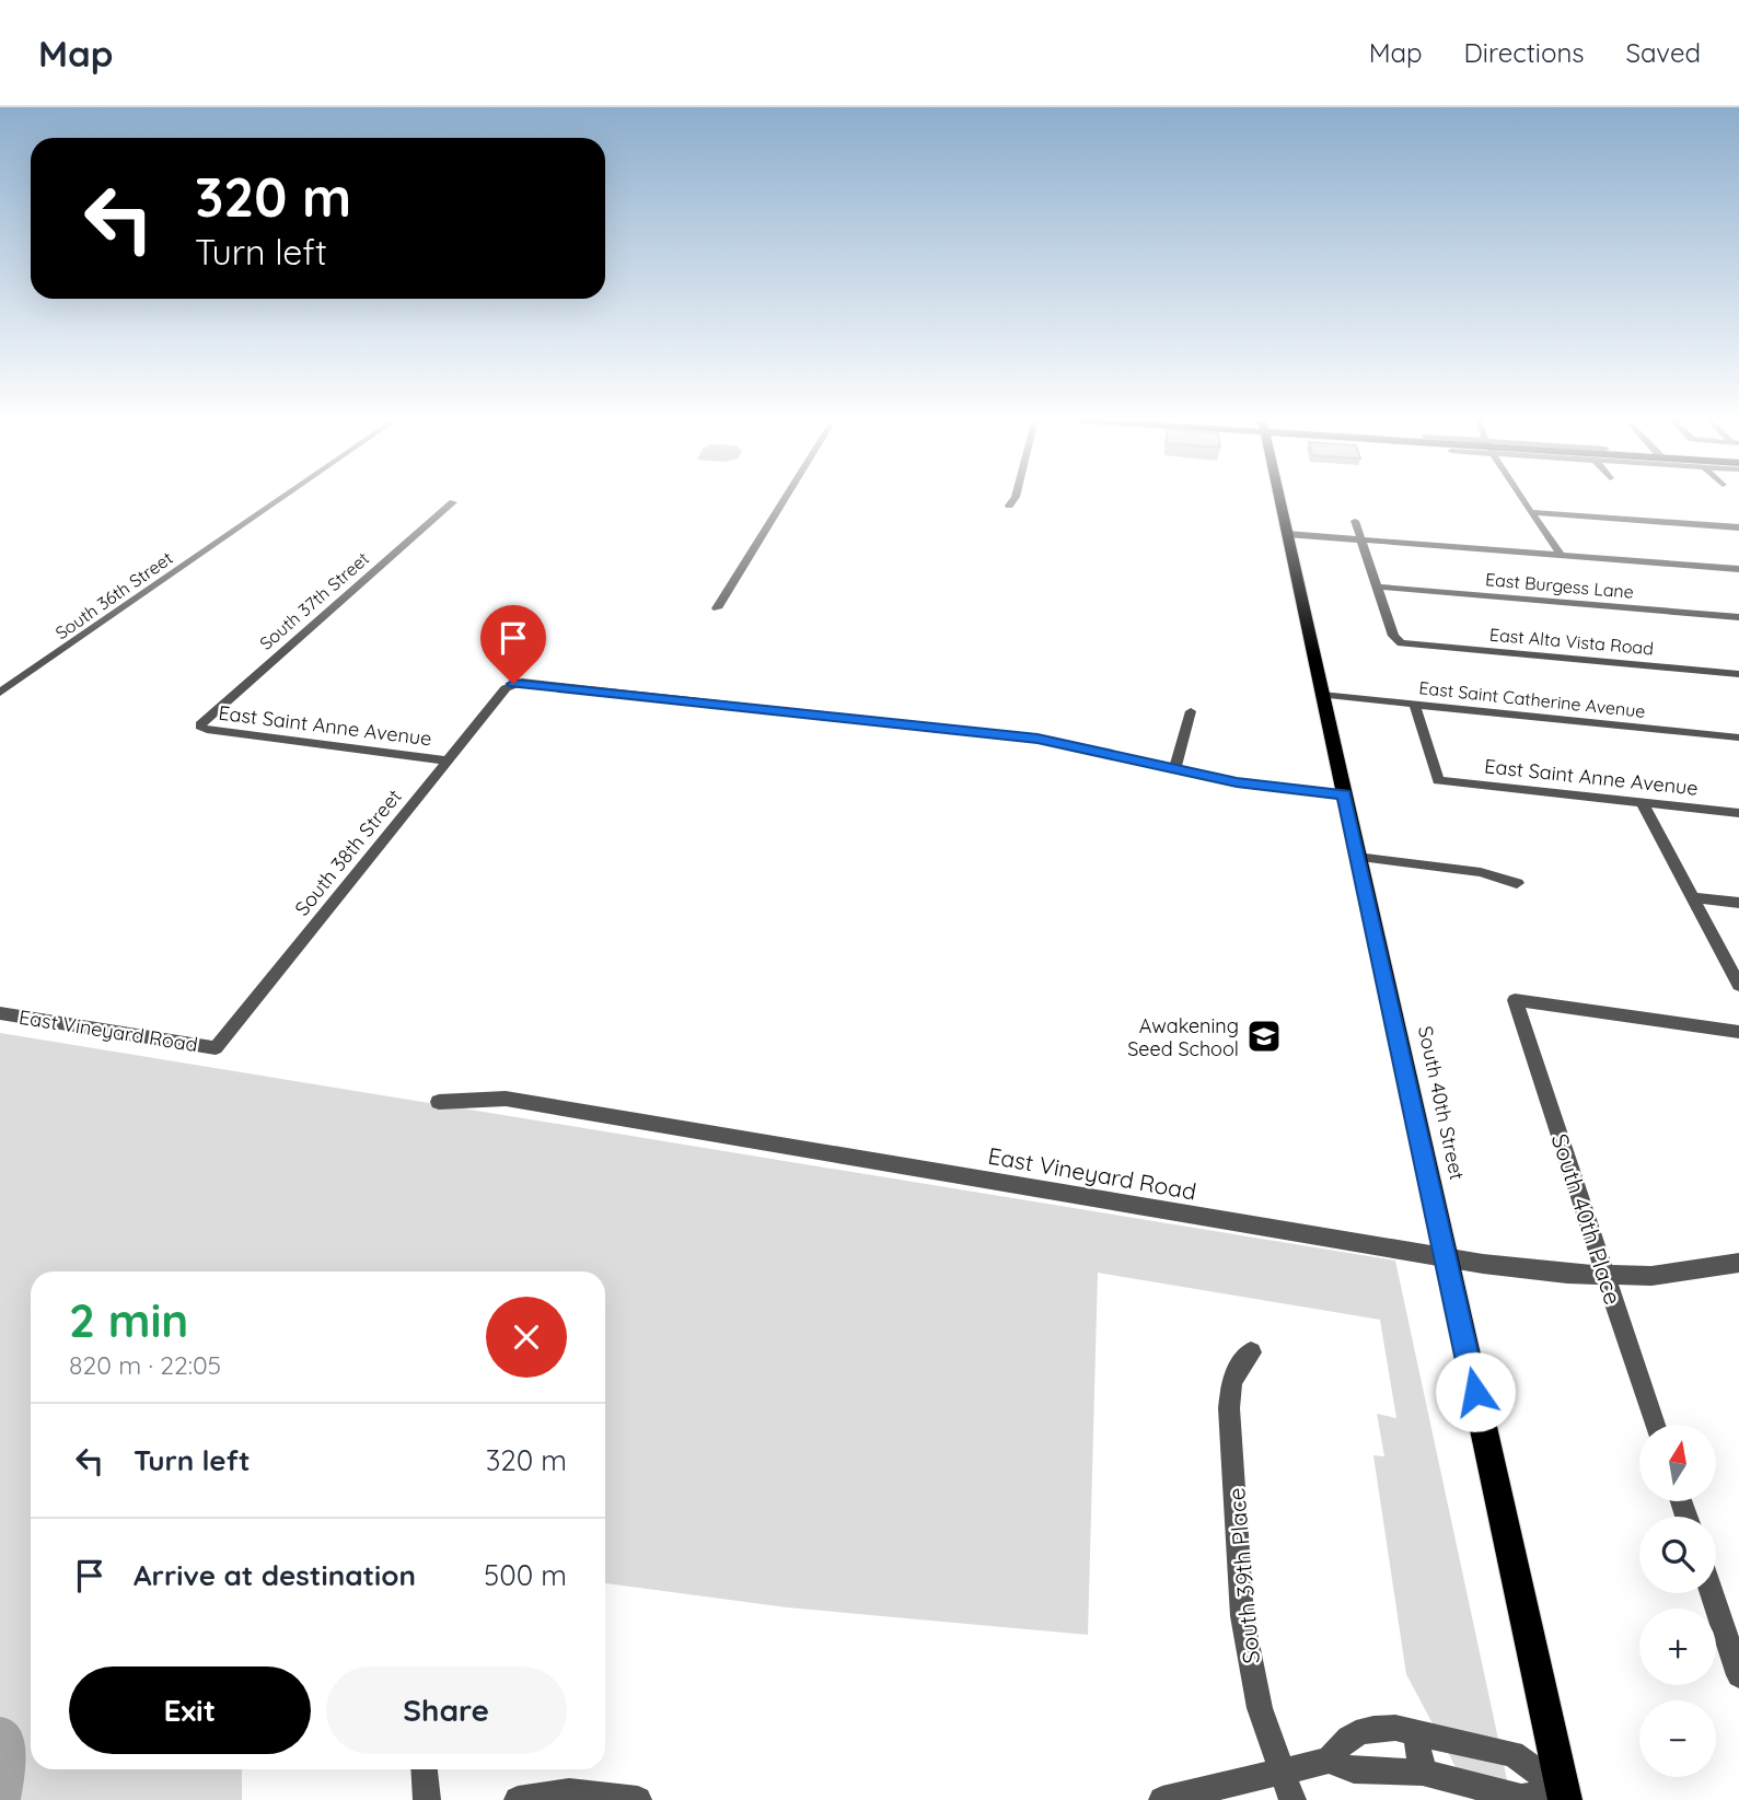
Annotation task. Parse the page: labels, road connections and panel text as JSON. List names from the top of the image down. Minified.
{"streets":{"main road":["South 40th Street"],"street":["East Burgess Lane","South 36th Street","South 37th Street","East Alta Vista Road","East Saint Catherine Avenue","East Saint Anne Avenue","South 38th Street","East Vineyard Road","South 40th Place","South 39th Place"]},"crossings":[["East Burgess Lane","East Alta Vista Road"],["South 37th Street","East Saint Anne Avenue"],["East Saint Catherine Avenue","East Saint Anne Avenue"],["East Saint Catherine Avenue","South 40th Street"],["East Saint Anne Avenue","South 38th Street"],["South 38th Street","East Vineyard Road"],["East Vineyard Road","South 40th Street"],["East Vineyard Road","South 40th Place"]],"places":{"school or university":["Awakening Seed School"]},"north":"top","page":{"header":"Map","nav":["Map","Directions","Saved"],"turn":["320 m","Turn left"],"heading":["2 min","820 m · 22:05"],"list":[{"name":"Turn left","value":"320 m"},{"name":"Arrive at destination","value":"500 m"}],"map_buttons":["+","−"],"buttons":["Exit","Share"]}}
